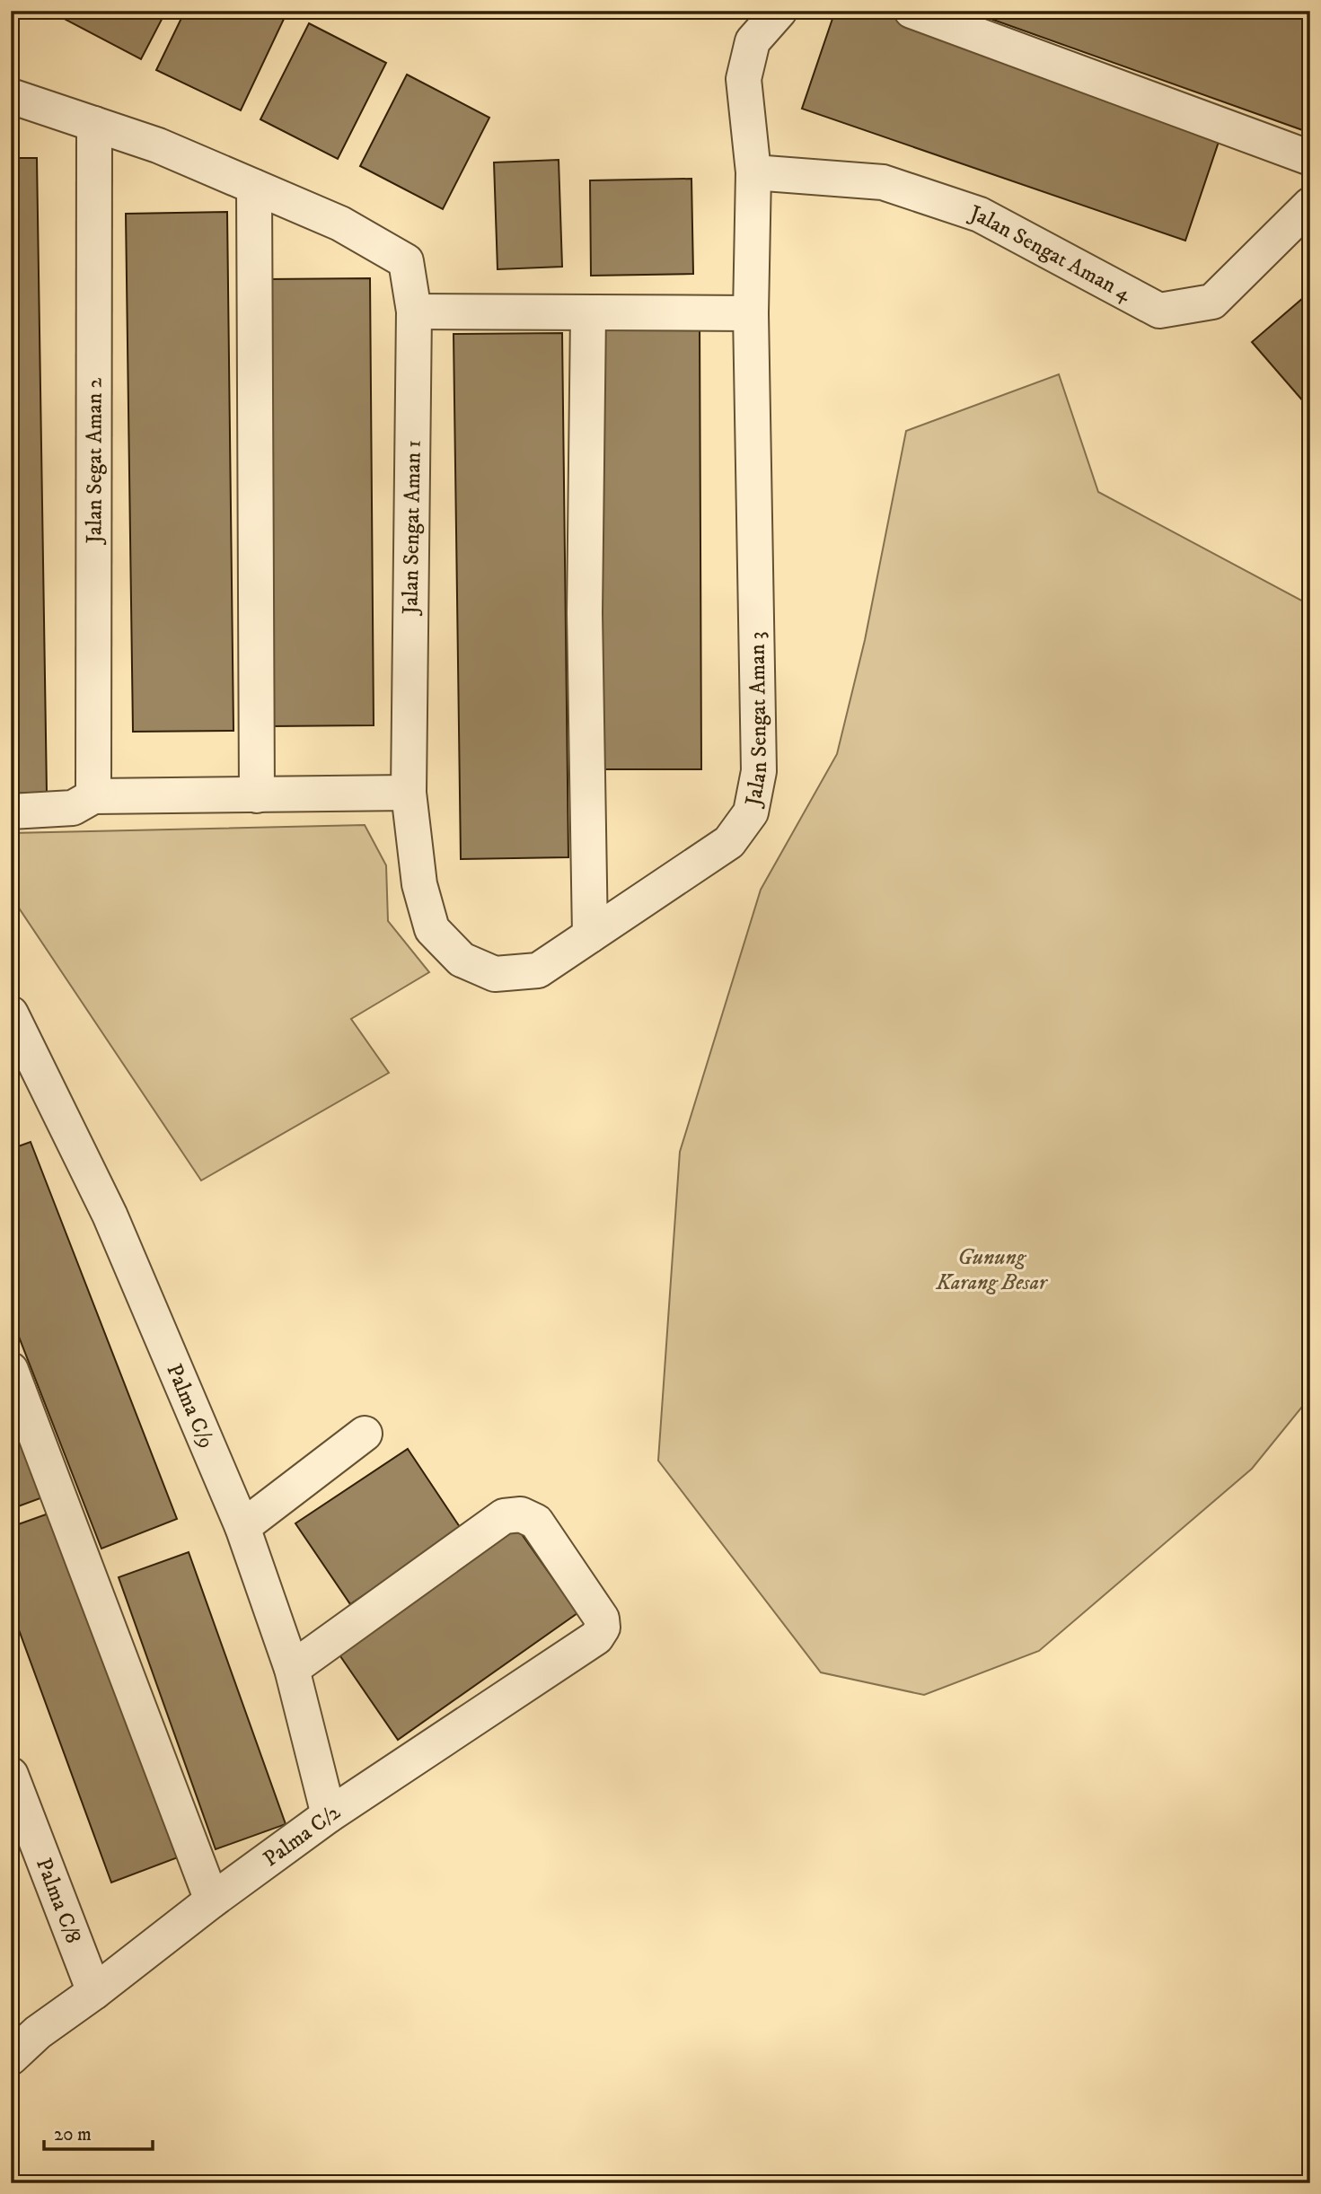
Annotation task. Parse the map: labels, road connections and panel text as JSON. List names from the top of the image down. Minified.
{"streets":{"street":["Jalan Sengat Aman 4","Jalan Segat Aman 2","Jalan Sengat Aman 1","Jalan Sengat Aman 3","Palma C/9","Palma C/2","Palma C/8"]},"crossings":[["Jalan Sengat Aman 4","Jalan Sengat Aman 3"],["Jalan Sengat Aman 1","Jalan Sengat Aman 3"],["Palma C/9","Palma C/2"],["Palma C/2","Palma C/8"]],"parks":["Gunung Karang Besar"],"scale_bar":"20 m"}
